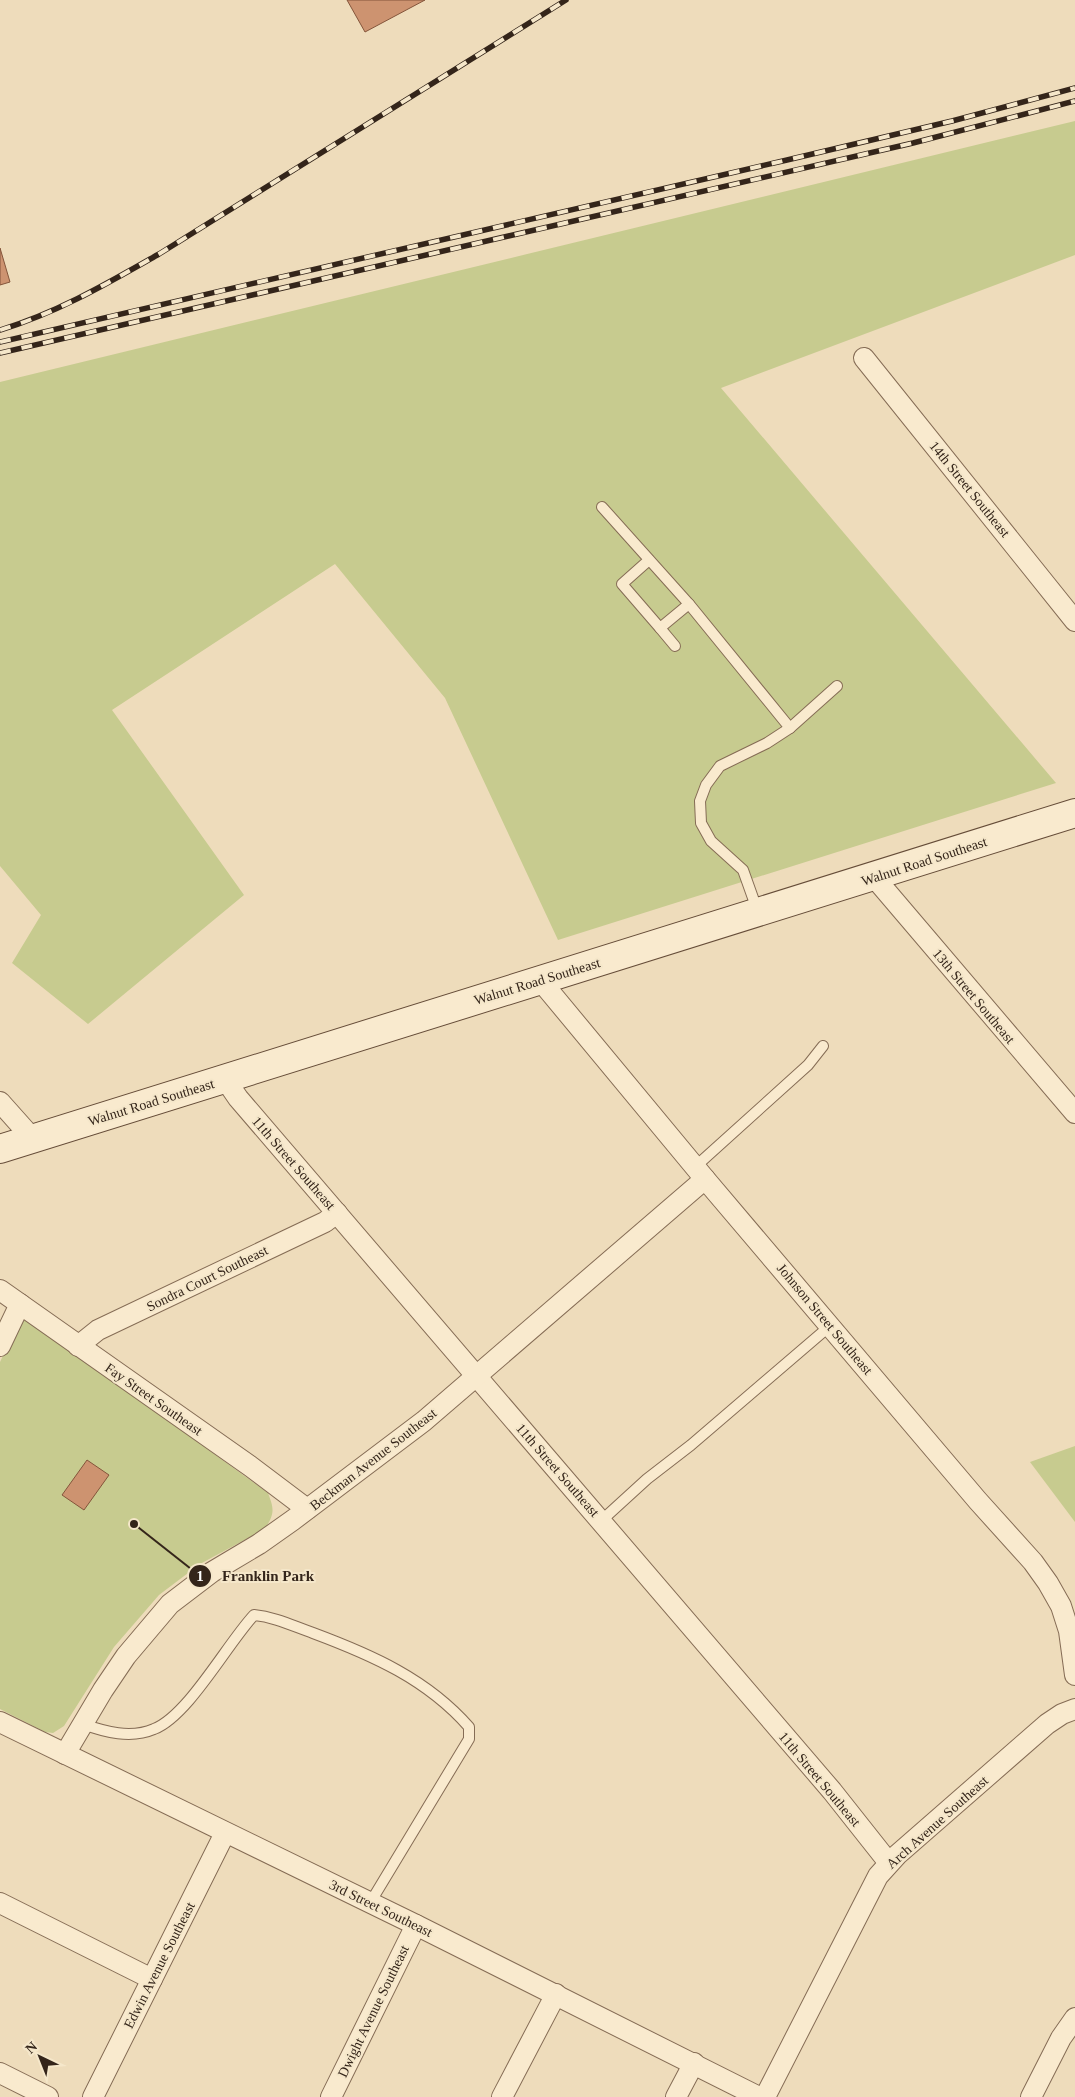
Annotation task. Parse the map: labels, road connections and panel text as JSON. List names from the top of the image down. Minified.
{"streets":{"main road":["Walnut Road Southeast"],"street":["14th Street Southeast","13th Street Southeast","11th Street Southeast","Sondra Court Southeast","Johnson Street Southeast","Fay Street Southeast","Beckman Avenue Southeast","Arch Avenue Southeast","3rd Street Southeast","Edwin Avenue Southeast","Dwight Avenue Southeast"]},"crossings":[["Walnut Road Southeast","13th Street Southeast"],["Walnut Road Southeast","11th Street Southeast"],["Walnut Road Southeast","Johnson Street Southeast"],["11th Street Southeast","Sondra Court Southeast"],["11th Street Southeast","Beckman Avenue Southeast"],["11th Street Southeast","Arch Avenue Southeast"],["Sondra Court Southeast","Fay Street Southeast"],["Johnson Street Southeast","Beckman Avenue Southeast"],["Fay Street Southeast","Beckman Avenue Southeast"],["Beckman Avenue Southeast","3rd Street Southeast"],["3rd Street Southeast","Edwin Avenue Southeast"],["3rd Street Southeast","Dwight Avenue Southeast"]],"places":["Franklin Park"],"north":"top left"}
